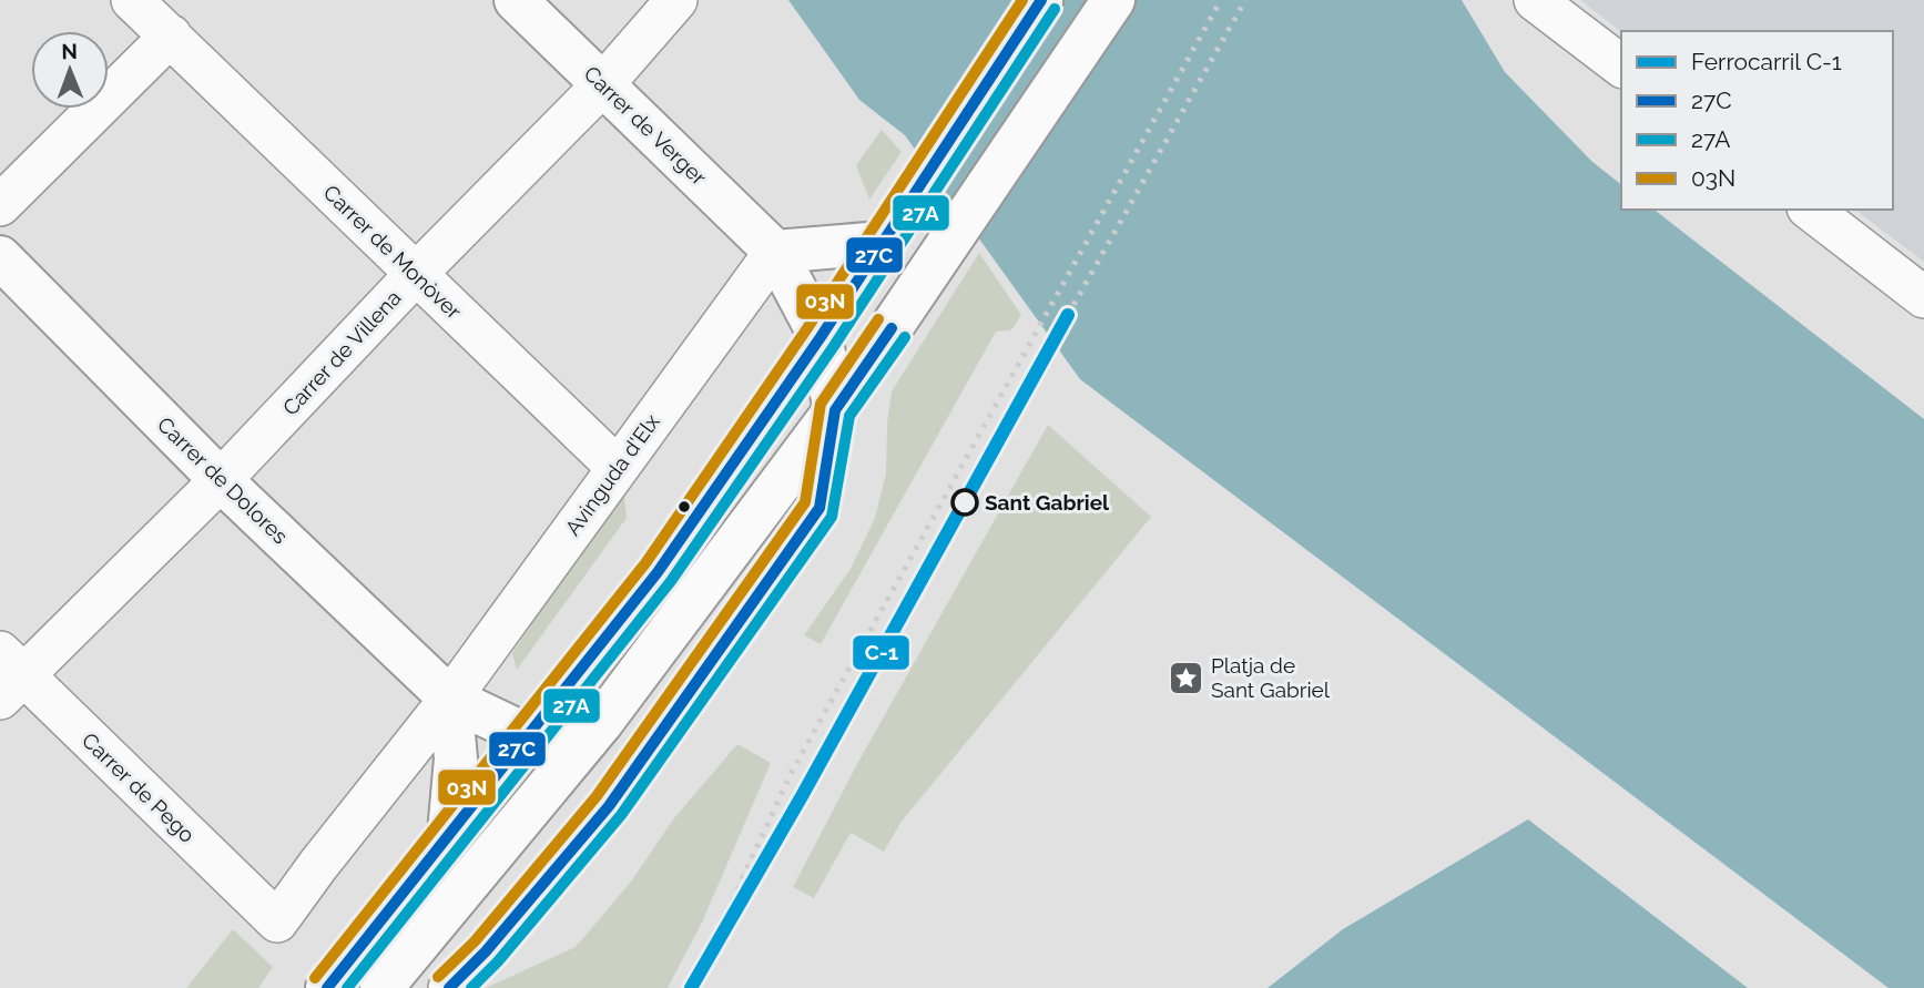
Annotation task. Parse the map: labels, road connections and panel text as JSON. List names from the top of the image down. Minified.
{"streets":{"main road":["Carrer de Verger","Carrer de Dolores"],"street":["Carrer de Monòver","Carrer de Villena","Avinguda d'Elx","Carrer de Pego"]},"crossings":[["Carrer de Verger","Carrer de Villena"],["Carrer de Verger","Avinguda d'Elx"],["Carrer de Monòver","Carrer de Villena"],["Carrer de Monòver","Avinguda d'Elx"],["Carrer de Villena","Carrer de Dolores"],["Carrer de Villena","Carrer de Pego"],["Avinguda d'Elx","Carrer de Dolores"],["Avinguda d'Elx","Carrer de Pego"]],"places":{"other":["Sant Gabriel"],"place":["Platja de Sant Gabriel"]},"lines":["transit line 27C","transit line 03N","transit line 27A","rail line C-1"],"legend":["Ferrocarril C-1","27C","27A","03N"],"north":"top"}
